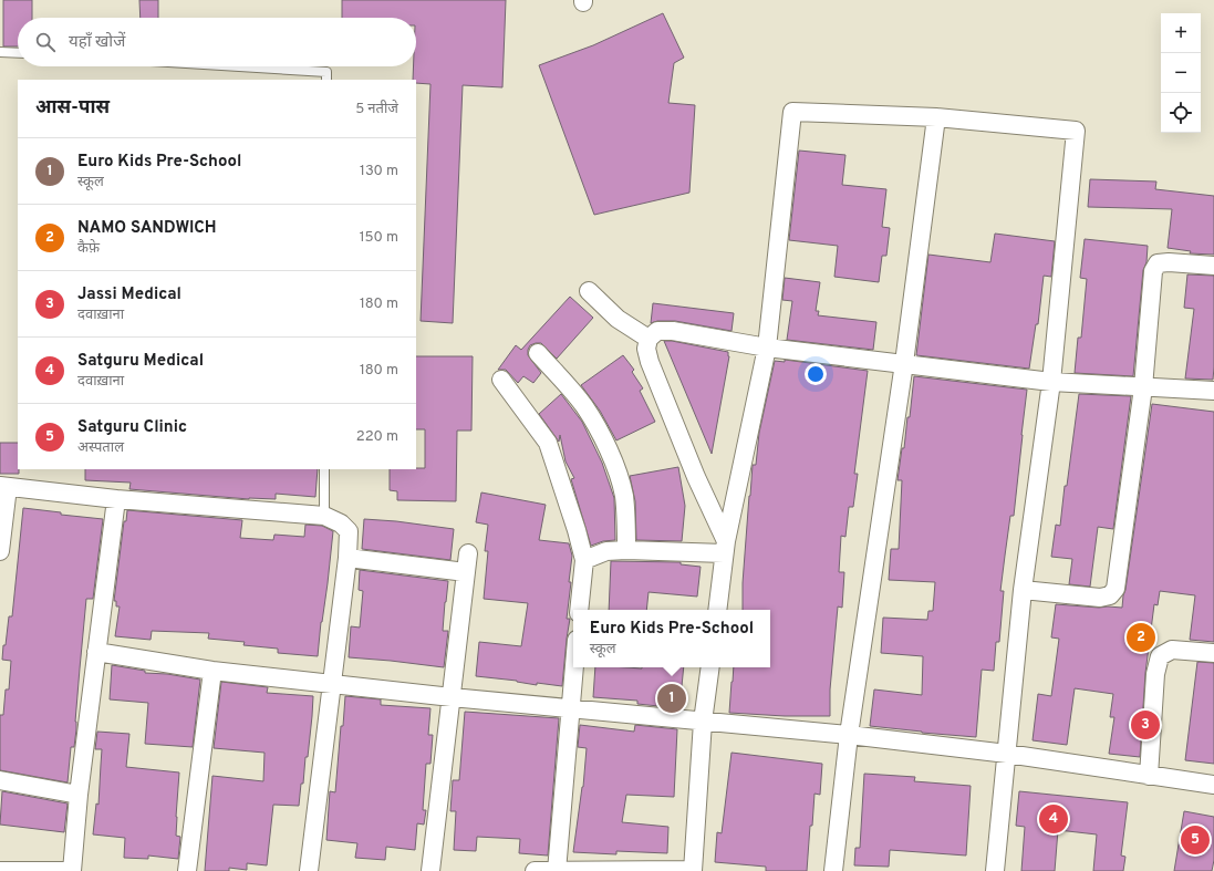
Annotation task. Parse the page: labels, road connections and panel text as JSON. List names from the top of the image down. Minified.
{"page":{"map_buttons":["+","−"],"search":"यहाँ खोजें","heading":["आस-पास","5 नतीजे"],"list":[{"mark":"1","name":"Euro Kids Pre-School","note":"स्कूल","value":"130 m"},{"mark":"2","name":"NAMO SANDWICH","note":"कैफ़े","value":"150 m"},{"mark":"3","name":"Jassi Medical","note":"दवाख़ाना","value":"180 m"},{"mark":"4","name":"Satguru Medical","note":"दवाख़ाना","value":"180 m"},{"mark":"5","name":"Satguru Clinic","note":"अस्पताल","value":"220 m"}],"popup":["Euro Kids Pre-School","स्कूल"],"pins":["2","1","3","4","5"]}}
